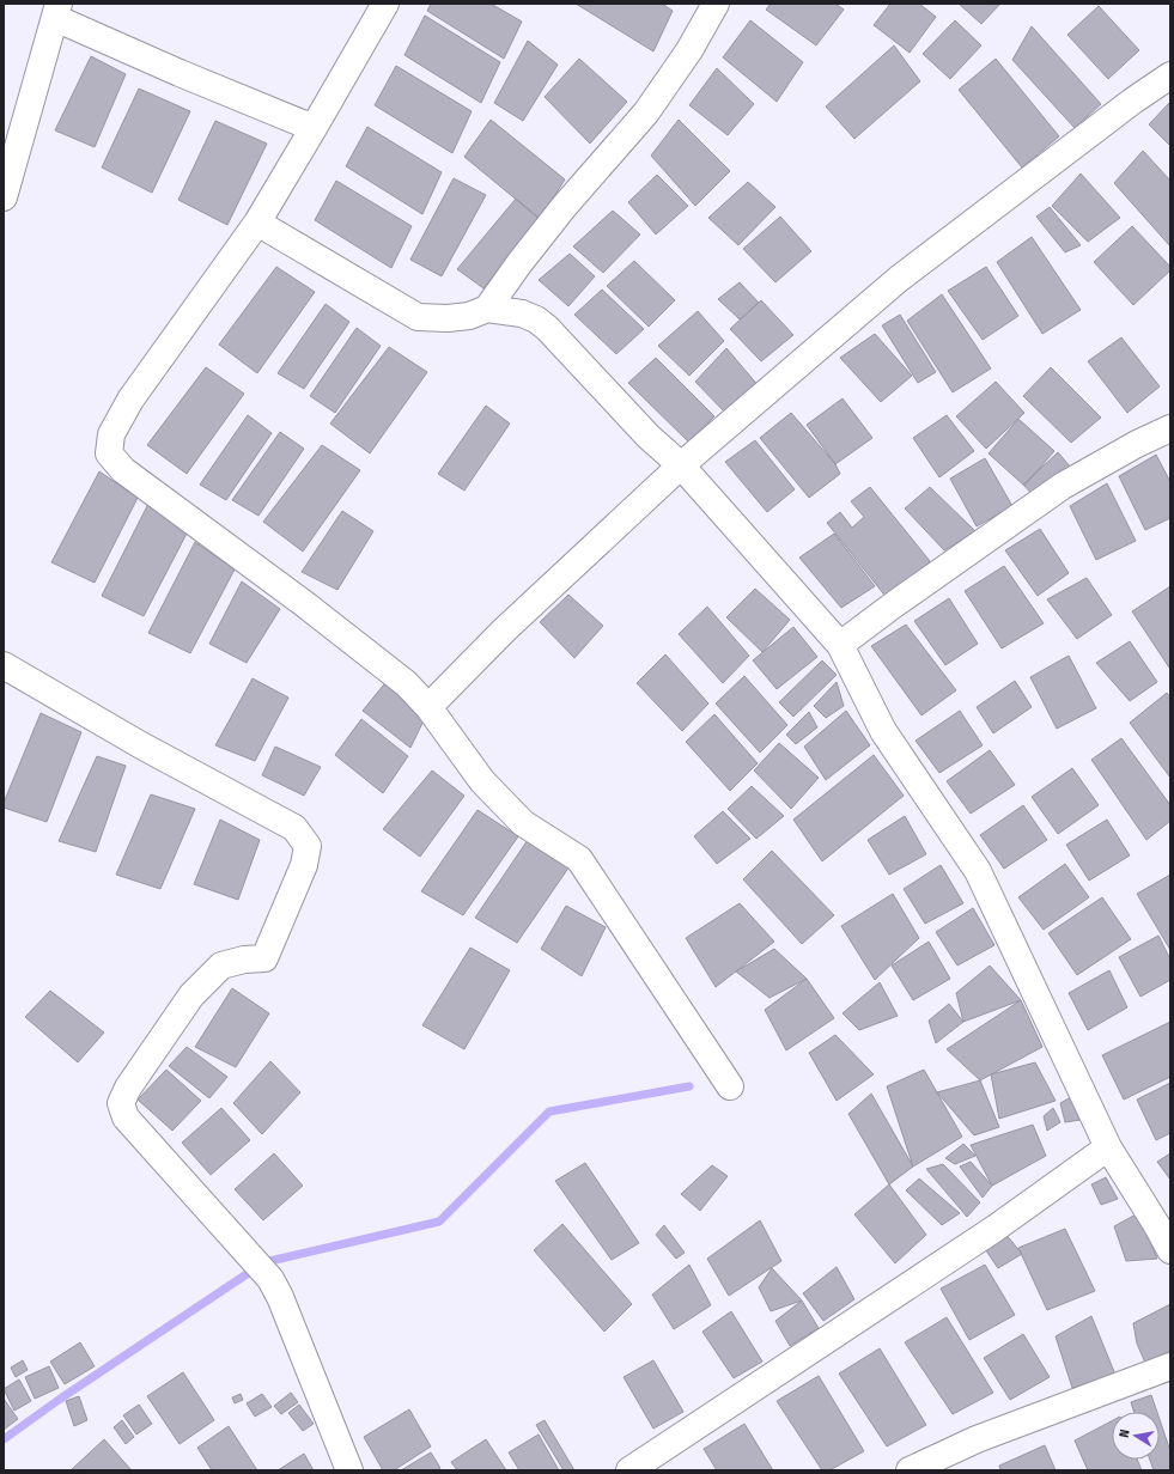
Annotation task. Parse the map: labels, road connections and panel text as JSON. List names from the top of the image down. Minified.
{"north":"left"}
